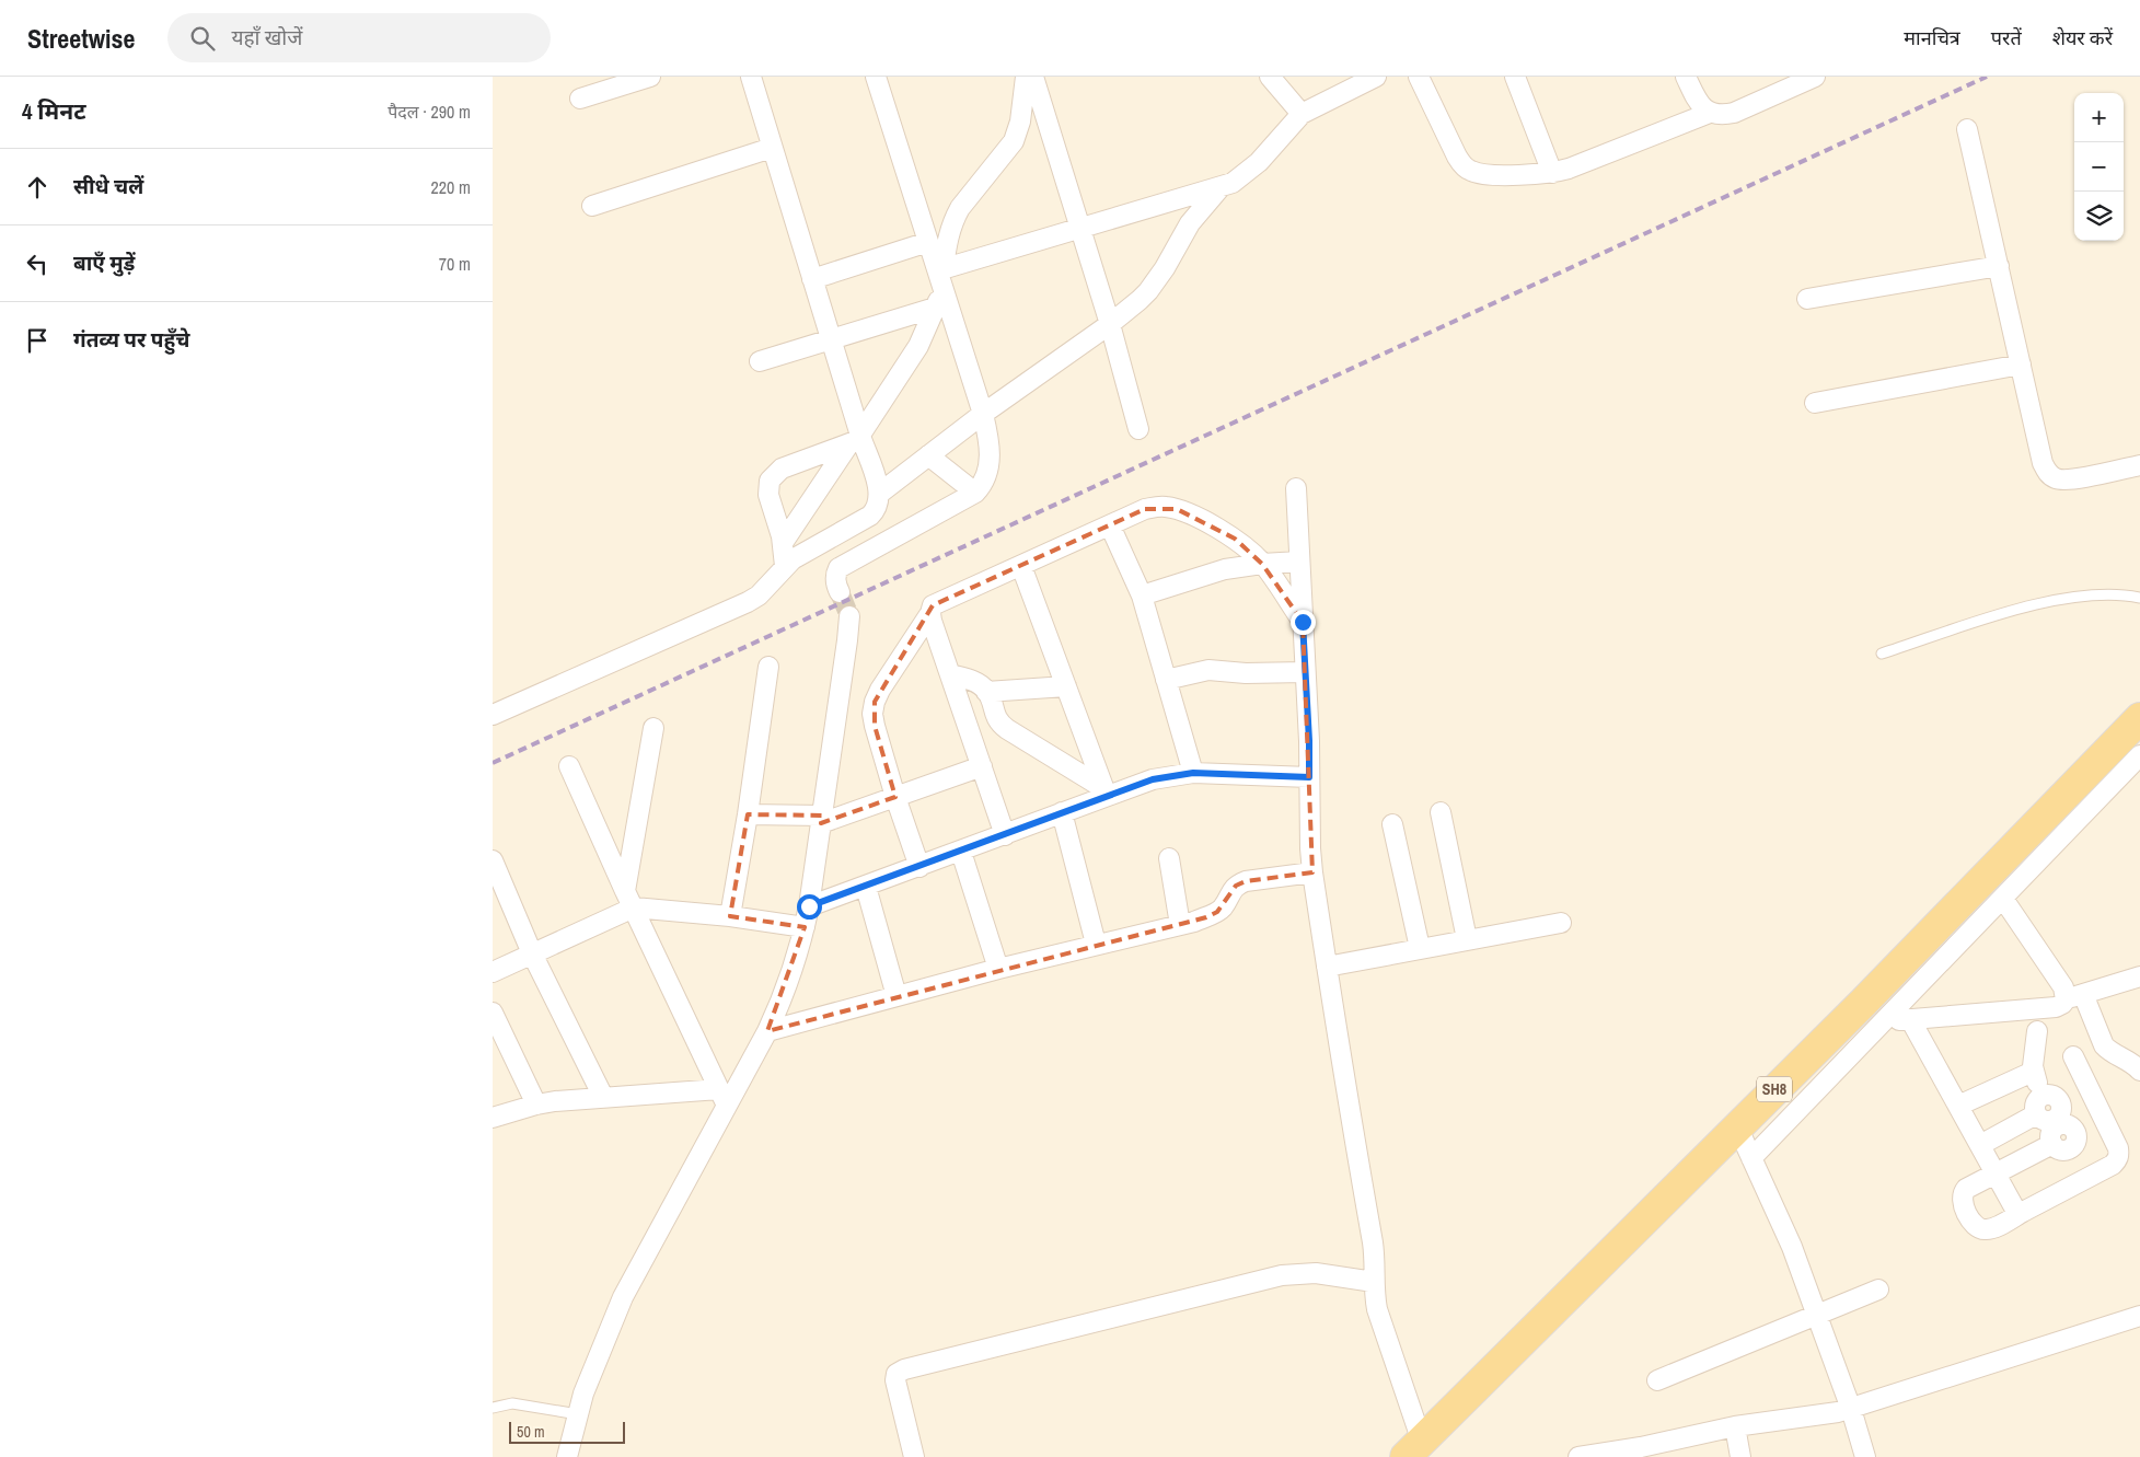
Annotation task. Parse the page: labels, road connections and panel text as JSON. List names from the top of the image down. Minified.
{"streets":{"main road":["SH8"]},"scale_bar":"50 m","page":{"header":"Streetwise","search":"यहाँ खोजें","nav":["मानचित्र","परतें","शेयर करें"],"heading":["4 मिनट","पैदल · 290 m"],"map_buttons":["+","−"],"list":[["सीधे चलें","220 m"],["बाएँ मुड़ें","70 m"],"गंतव्य पर पहुँचे"],"scale":"50 m"}}
